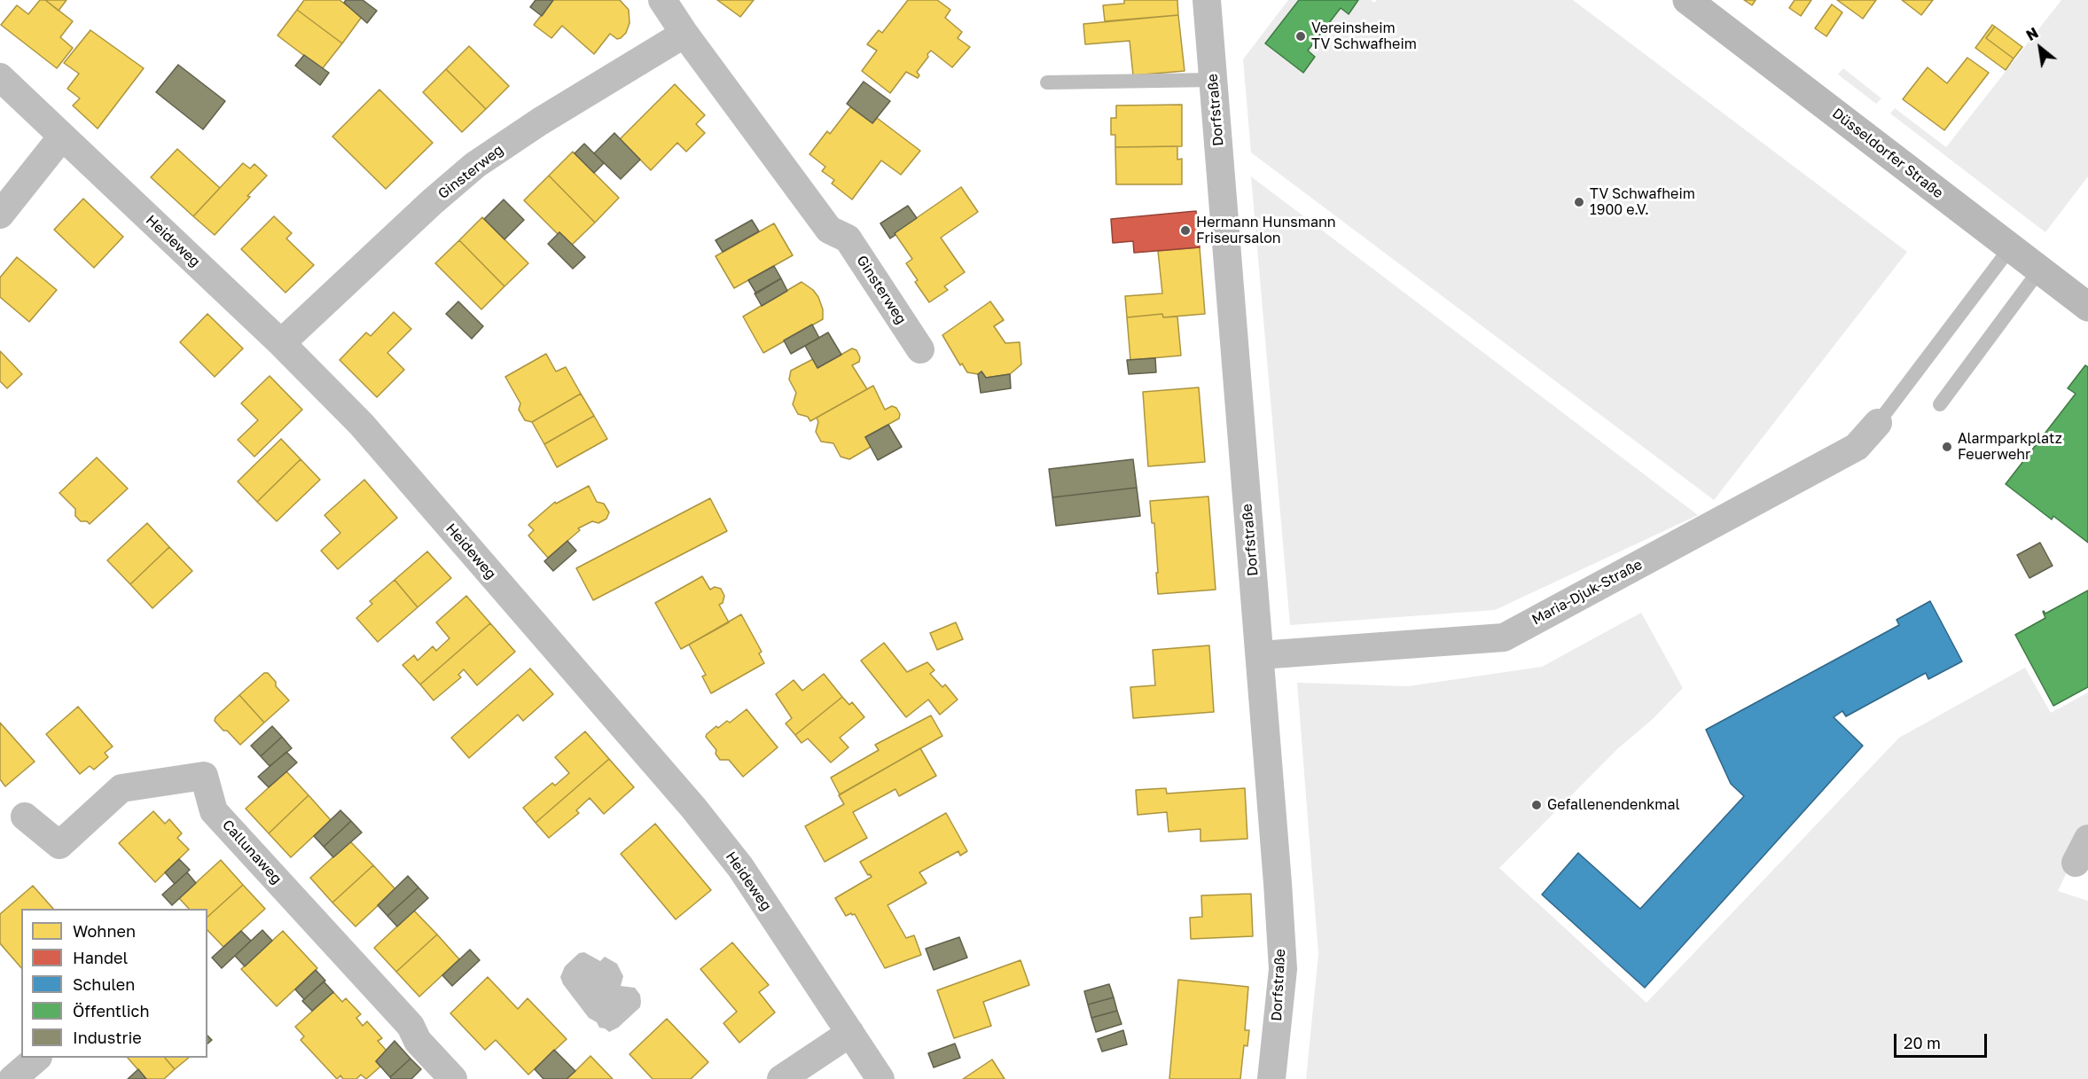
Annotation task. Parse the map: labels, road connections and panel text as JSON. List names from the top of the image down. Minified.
{"streets":{"main road":["Düsseldorfer Straße"],"street":["Dorfstraße","Ginsterweg","Heideweg","Maria-Djuk-Straße","Callunaweg"]},"crossings":[["Dorfstraße","Maria-Djuk-Straße"],["Ginsterweg","Heideweg"]],"places":["Vereinsheim TV Schwafheim","TV Schwafheim 1900 e.V.","Hermann Hunsmann Friseursalon","Alarmparkplatz Feuerwehr","Gefallenendenkmal"],"legend":["Wohnen","Handel","Schulen","Öffentlich","Industrie"],"scale_bar":"20 m","north":"top left"}
